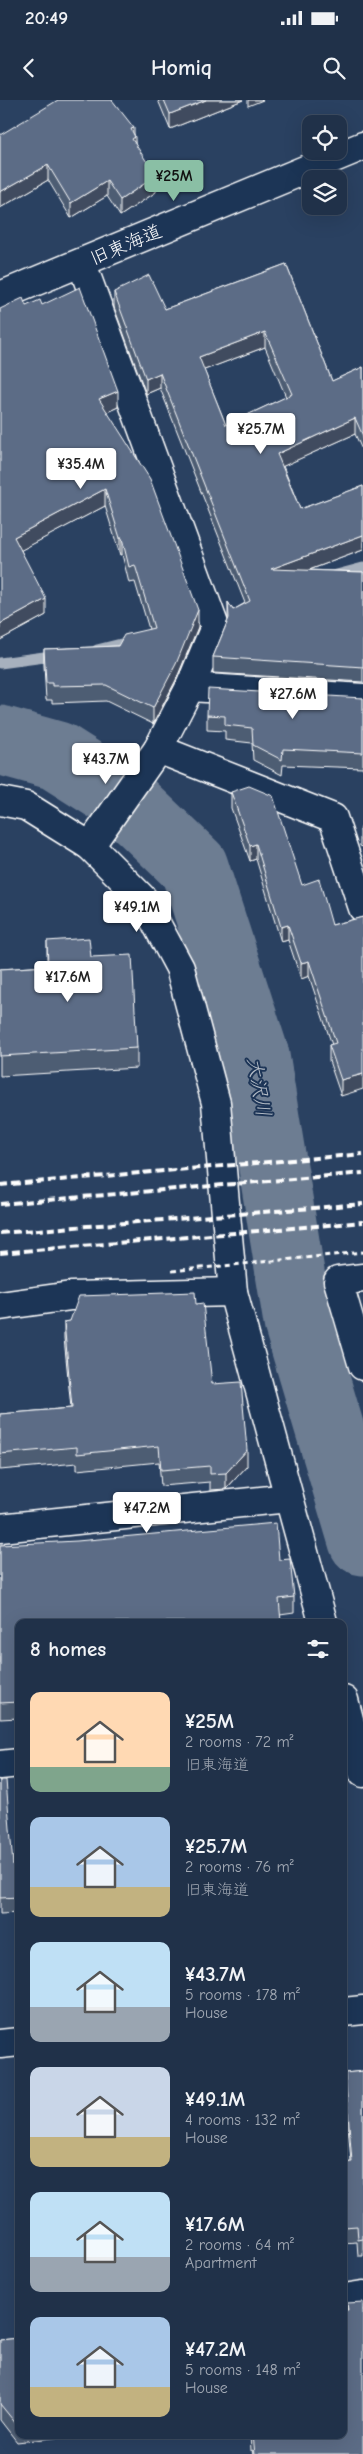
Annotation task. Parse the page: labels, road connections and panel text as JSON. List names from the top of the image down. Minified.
{"streets":{"street":["旧東海道"]},"water":["大沢川"],"page":{"status":"20:49","header":"Homiq","price":["¥25M","¥25.7M","¥35.4M","¥27.6M","¥43.7M","¥49.1M","¥17.6M","¥47.2M"],"heading":"8 homes","list":[{"name":"¥25M","note":"2 rooms · 72 m² · 旧東海道"},{"name":"¥25.7M","note":"2 rooms · 76 m² · 旧東海道"},{"name":"¥43.7M","note":"5 rooms · 178 m² · House"},{"name":"¥49.1M","note":"4 rooms · 132 m² · House"},{"name":"¥17.6M","note":"2 rooms · 64 m² · Apartment"},{"name":"¥47.2M","note":"5 rooms · 148 m² · House"}]}}
